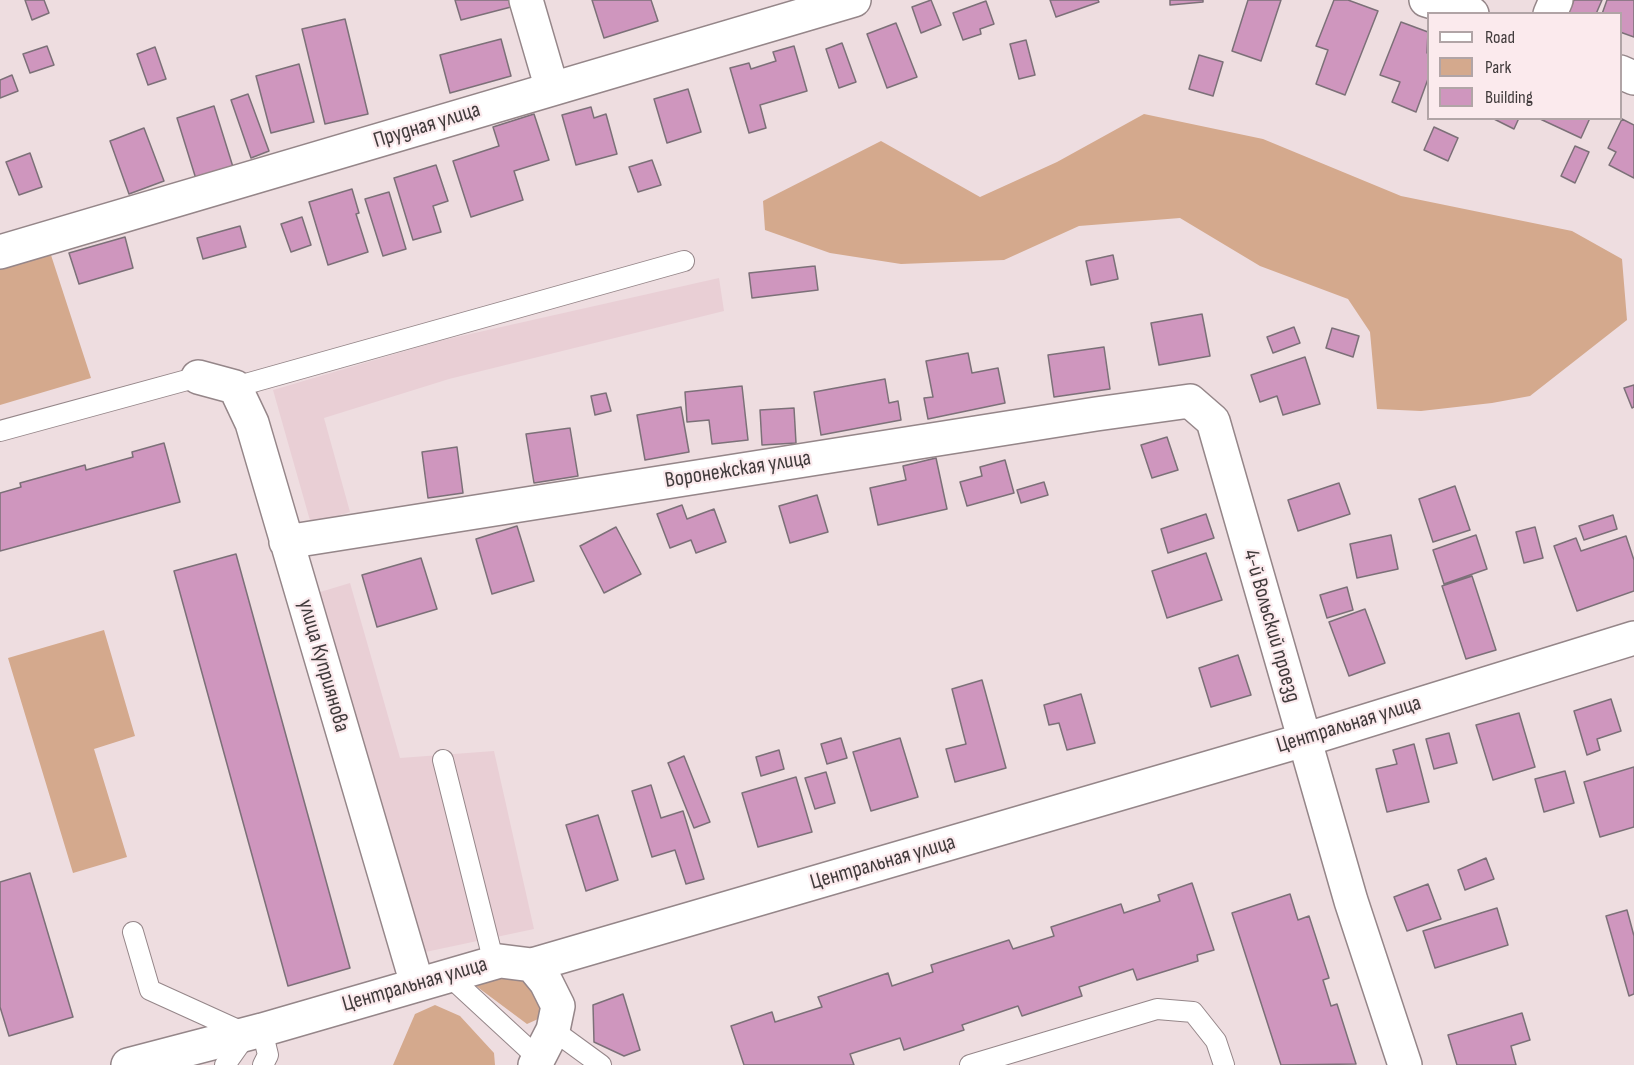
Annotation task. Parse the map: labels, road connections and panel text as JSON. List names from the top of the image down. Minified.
{"streets":{"street":["Прудная улица","Воронежская улица","4-й Вольский проезд","улица Куприянова","Центральная улица"]},"crossings":[["Воронежская улица","4-й Вольский проезд"],["Воронежская улица","улица Куприянова"],["4-й Вольский проезд","Центральная улица"],["улица Куприянова","Центральная улица"]],"legend":["Road","Park","Building"]}
